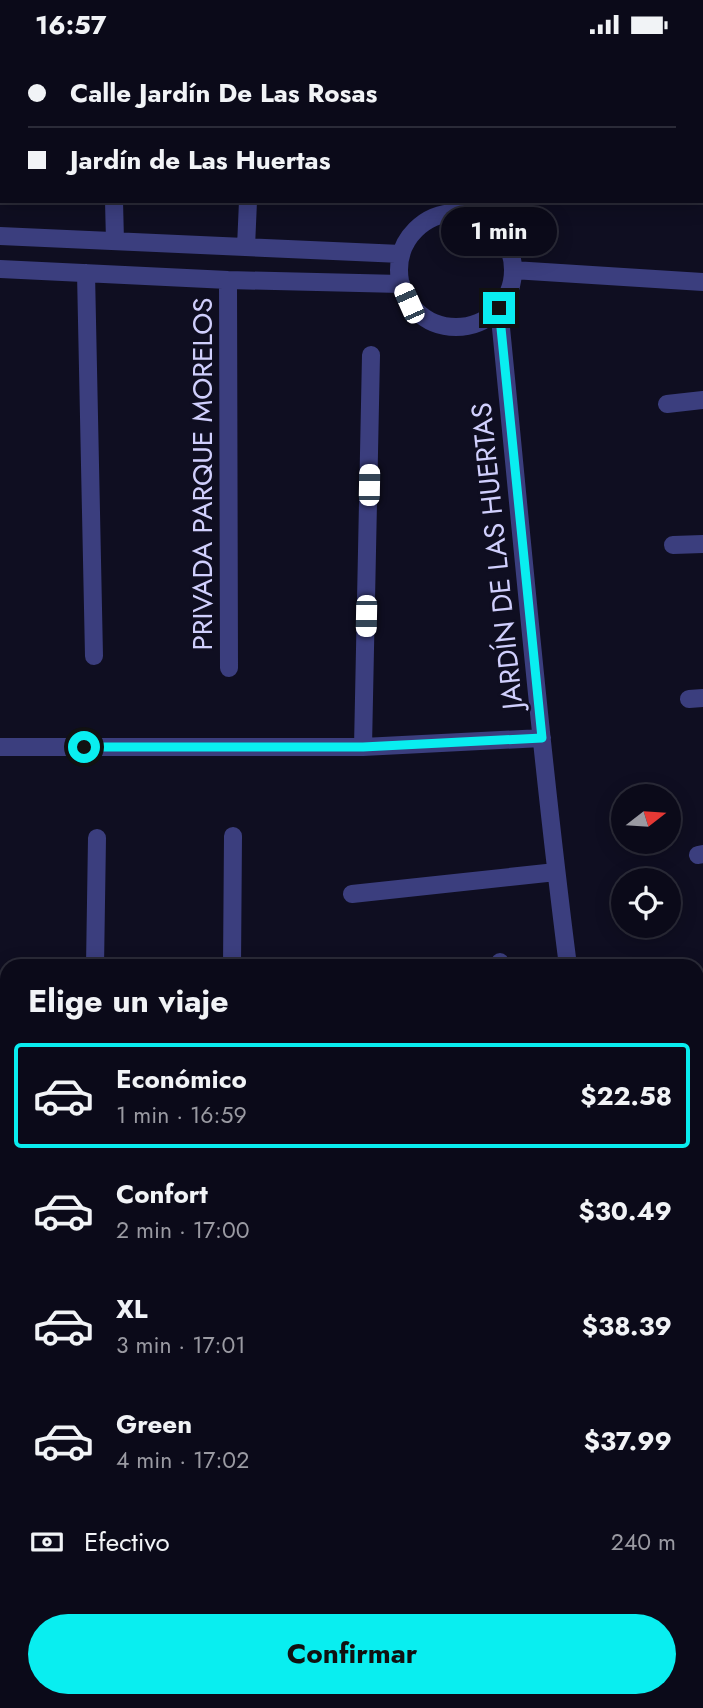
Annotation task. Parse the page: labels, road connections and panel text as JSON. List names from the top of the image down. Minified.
{"streets":{"street":["PRIVADA PARQUE MORELOS","JARDÍN DE LAS HUERTAS"]},"north":"right","page":{"status":"16:57","banner":["Calle Jardín De Las Rosas","Jardín de Las Huertas"],"bubble":"1 min","heading":"Elige un viaje","list":[{"name":"Económico","note":"1 min · 16:59","value":"$22.58"},{"name":"Confort","note":"2 min · 17:00","value":"$30.49"},{"name":"XL","note":"3 min · 17:01","value":"$38.39"},{"name":"Green","note":"4 min · 17:02","value":"$37.99"}],"pay":["Efectivo","240 m"],"buttons":"Confirmar"}}
